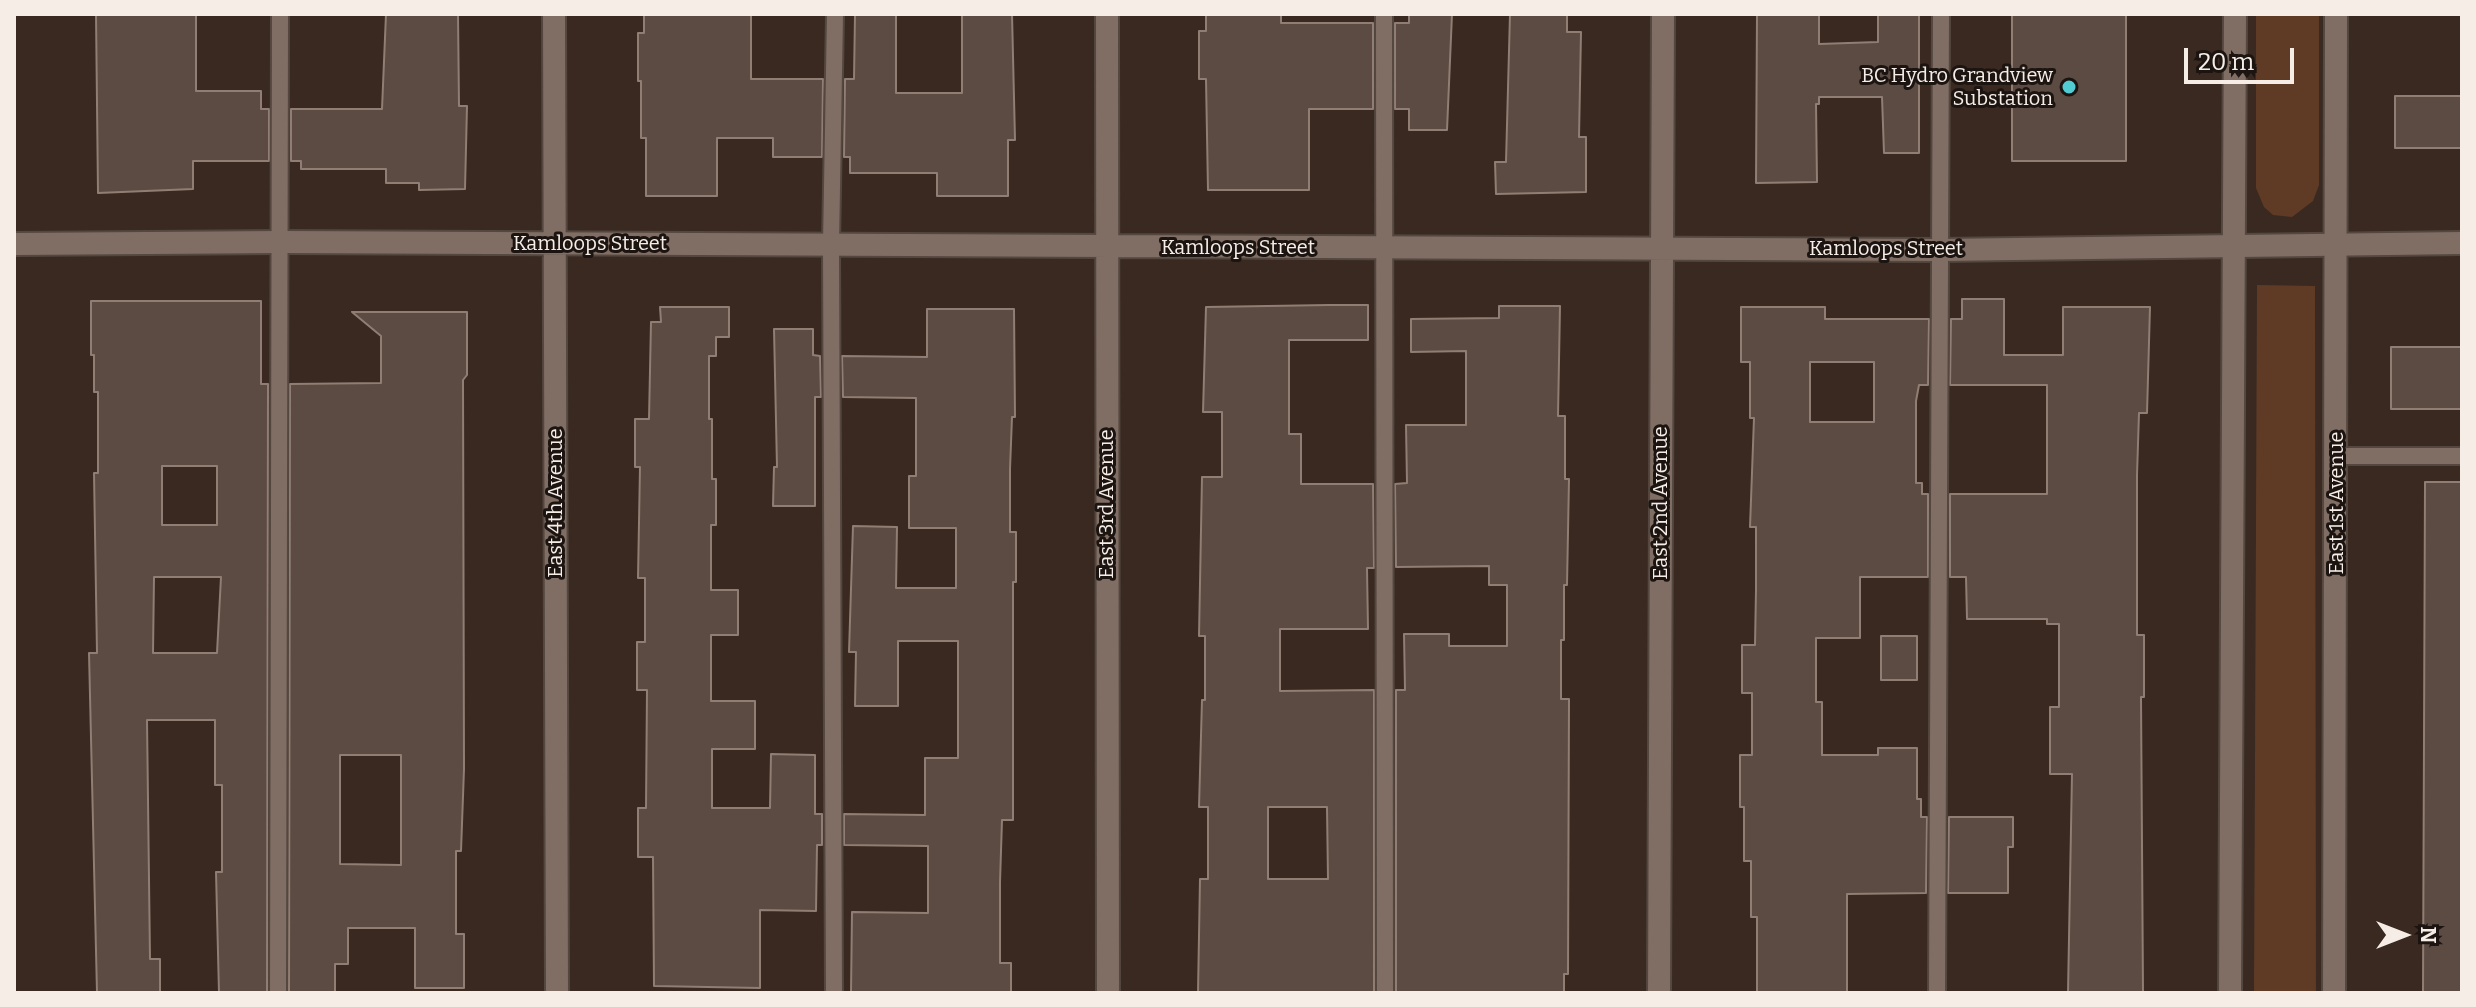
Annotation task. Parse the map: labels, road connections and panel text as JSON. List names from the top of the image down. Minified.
{"streets":{"street":["Kamloops Street","East 4th Avenue","East 2nd Avenue","East 1st Avenue","East 3rd Avenue"]},"crossings":[["Kamloops Street","East 4th Avenue"],["Kamloops Street","East 2nd Avenue"],["Kamloops Street","East 1st Avenue"],["Kamloops Street","East 3rd Avenue"]],"places":["BC Hydro Grandview Substation"],"scale_bar":"20 m","north":"right"}
